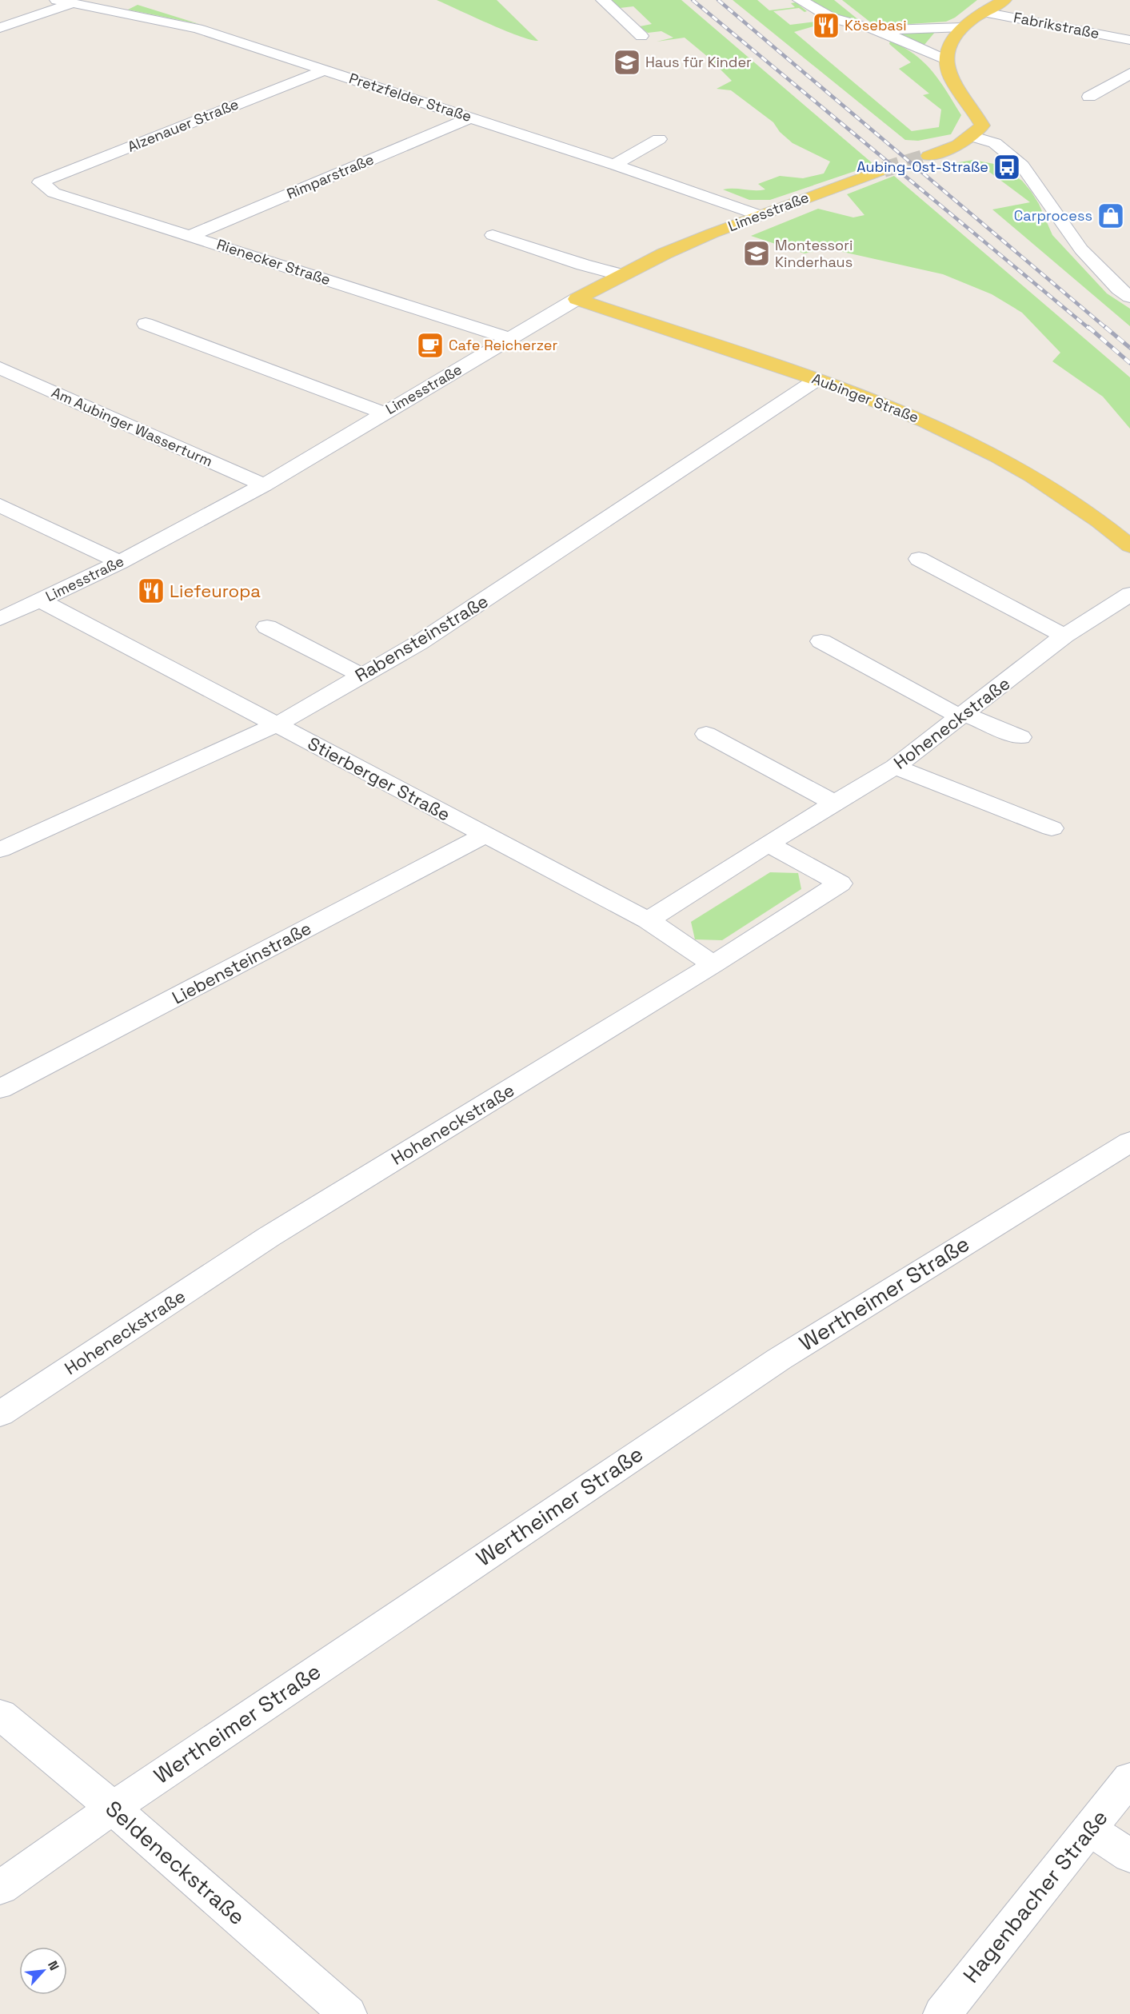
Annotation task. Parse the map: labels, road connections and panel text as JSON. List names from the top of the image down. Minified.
{"streets":{"main road":["Limesstraße","Aubinger Straße"],"street":["Fabrikstraße","Pretzfelder Straße","Alzenauer Straße","Rimparstraße","Rienecker Straße","Am Aubinger Wasserturm","Rabensteinstraße","Hoheneckstraße","Stierberger Straße","Liebensteinstraße","Wertheimer Straße","Seldeneckstraße","Hagenbacher Straße"]},"crossings":[["Pretzfelder Straße","Alzenauer Straße"],["Pretzfelder Straße","Rimparstraße"],["Pretzfelder Straße","Limesstraße"],["Alzenauer Straße","Rienecker Straße"],["Rimparstraße","Rienecker Straße"],["Limesstraße","Rienecker Straße"],["Limesstraße","Aubinger Straße"],["Limesstraße","Am Aubinger Wasserturm"],["Limesstraße","Stierberger Straße"],["Aubinger Straße","Rabensteinstraße"],["Rabensteinstraße","Stierberger Straße"],["Hoheneckstraße","Stierberger Straße"],["Stierberger Straße","Liebensteinstraße"],["Wertheimer Straße","Seldeneckstraße"]],"places":{"restaurant":["Kösebasi","Liefeuropa"],"school or university":["Haus für Kinder","Montessori Kinderhaus"],"bus stop":["Aubing-Ost-Straße"],"shop":["Carprocess"],"cafe":["Cafe Reicherzer"]},"north":"top right"}
